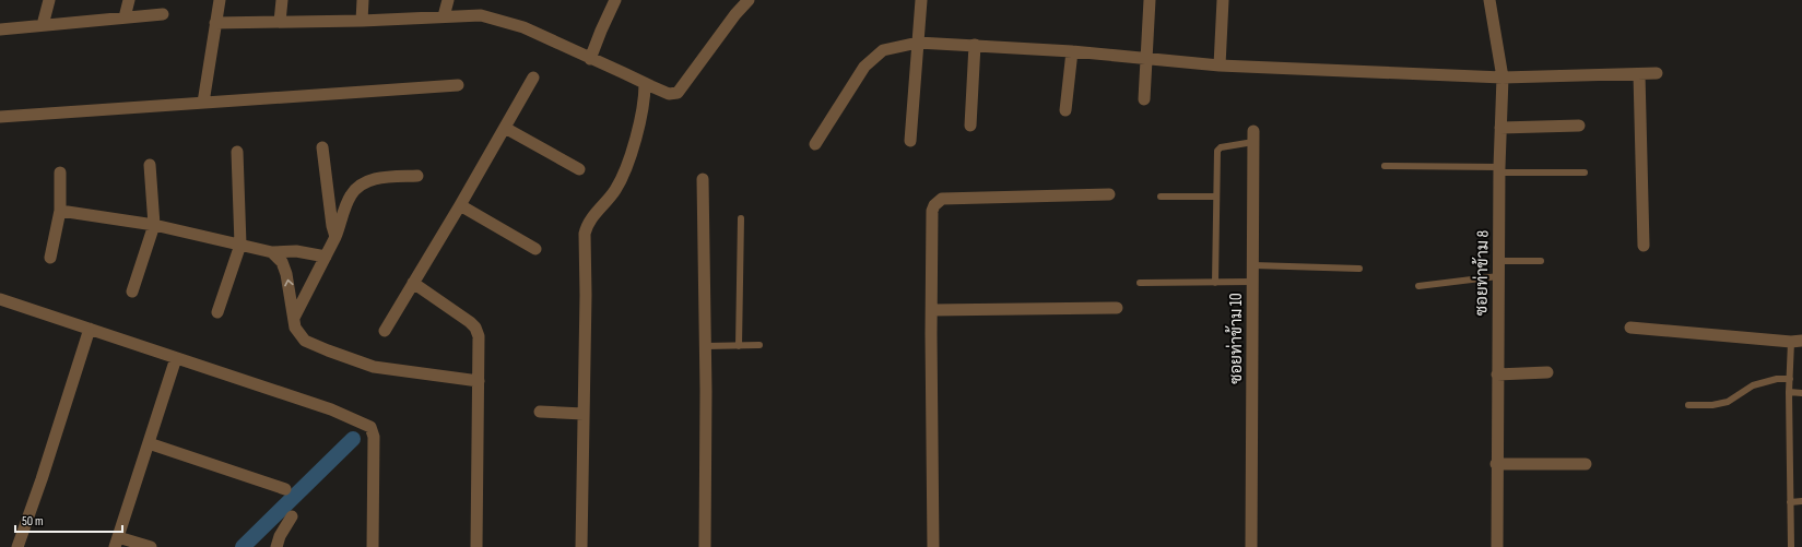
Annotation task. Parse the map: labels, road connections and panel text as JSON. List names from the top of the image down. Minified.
{"streets":{"street":["ซอยท่าข้าม 8","ซอยท่าข้าม 10"]},"scale_bar":"50 m"}
